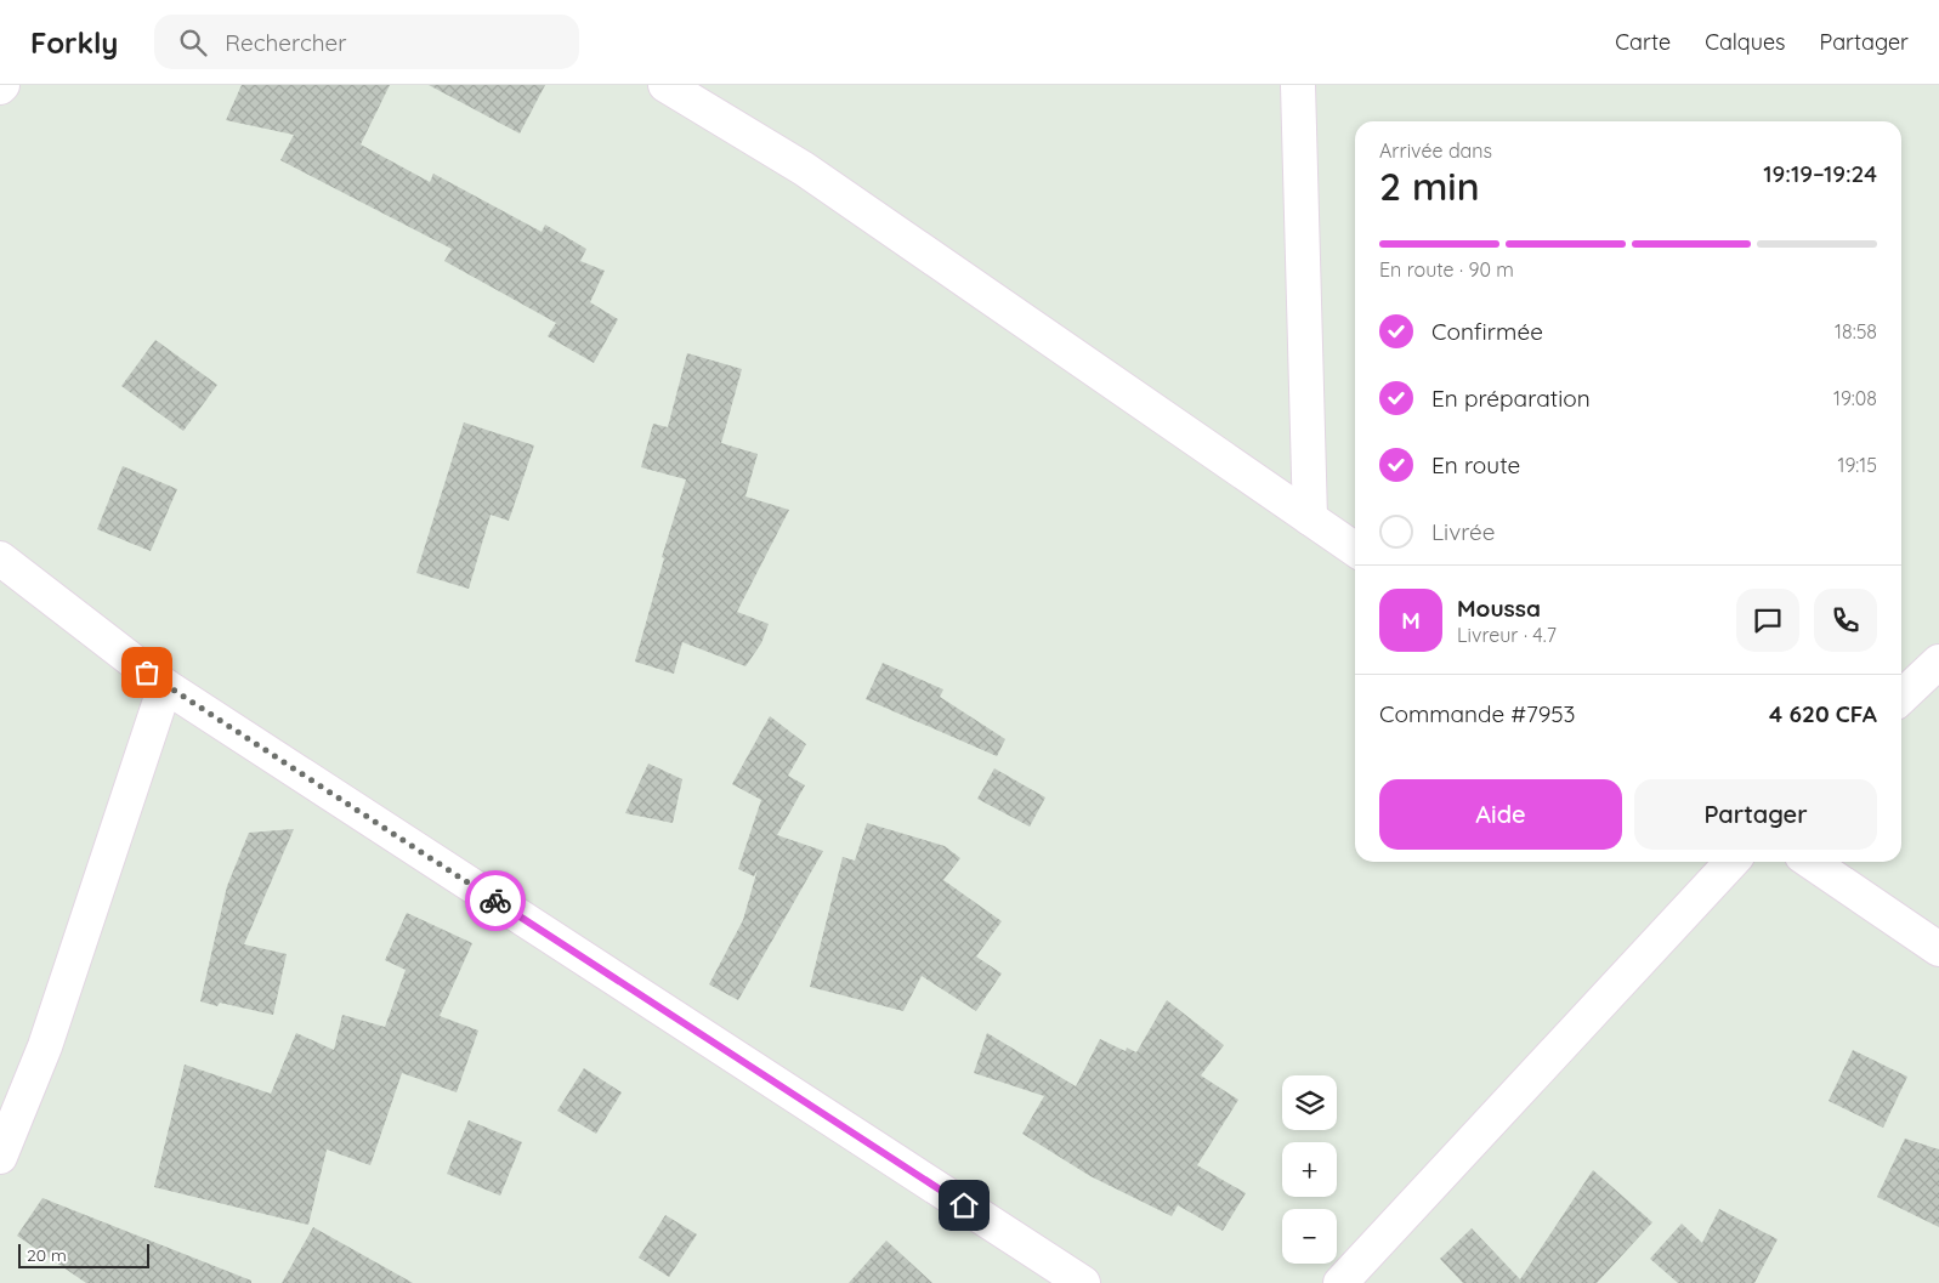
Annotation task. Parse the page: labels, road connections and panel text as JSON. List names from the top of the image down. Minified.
{"scale_bar":"20 m","page":{"header":"Forkly","search":"Rechercher","nav":["Carte","Calques","Partager"],"heading":["2 min","Arrivée dans","19:19–19:24"],"panel":["Moussa","Livreur · 4.7","Commande #7953","4 620 CFA"],"bar":"En route · 90 m","list":[["Confirmée","18:58"],["En préparation","19:08"],["En route","19:15"],"Livrée"],"round":"M","buttons":["Aide","Partager"],"map_buttons":["+","−"],"scale":"20 m"}}
